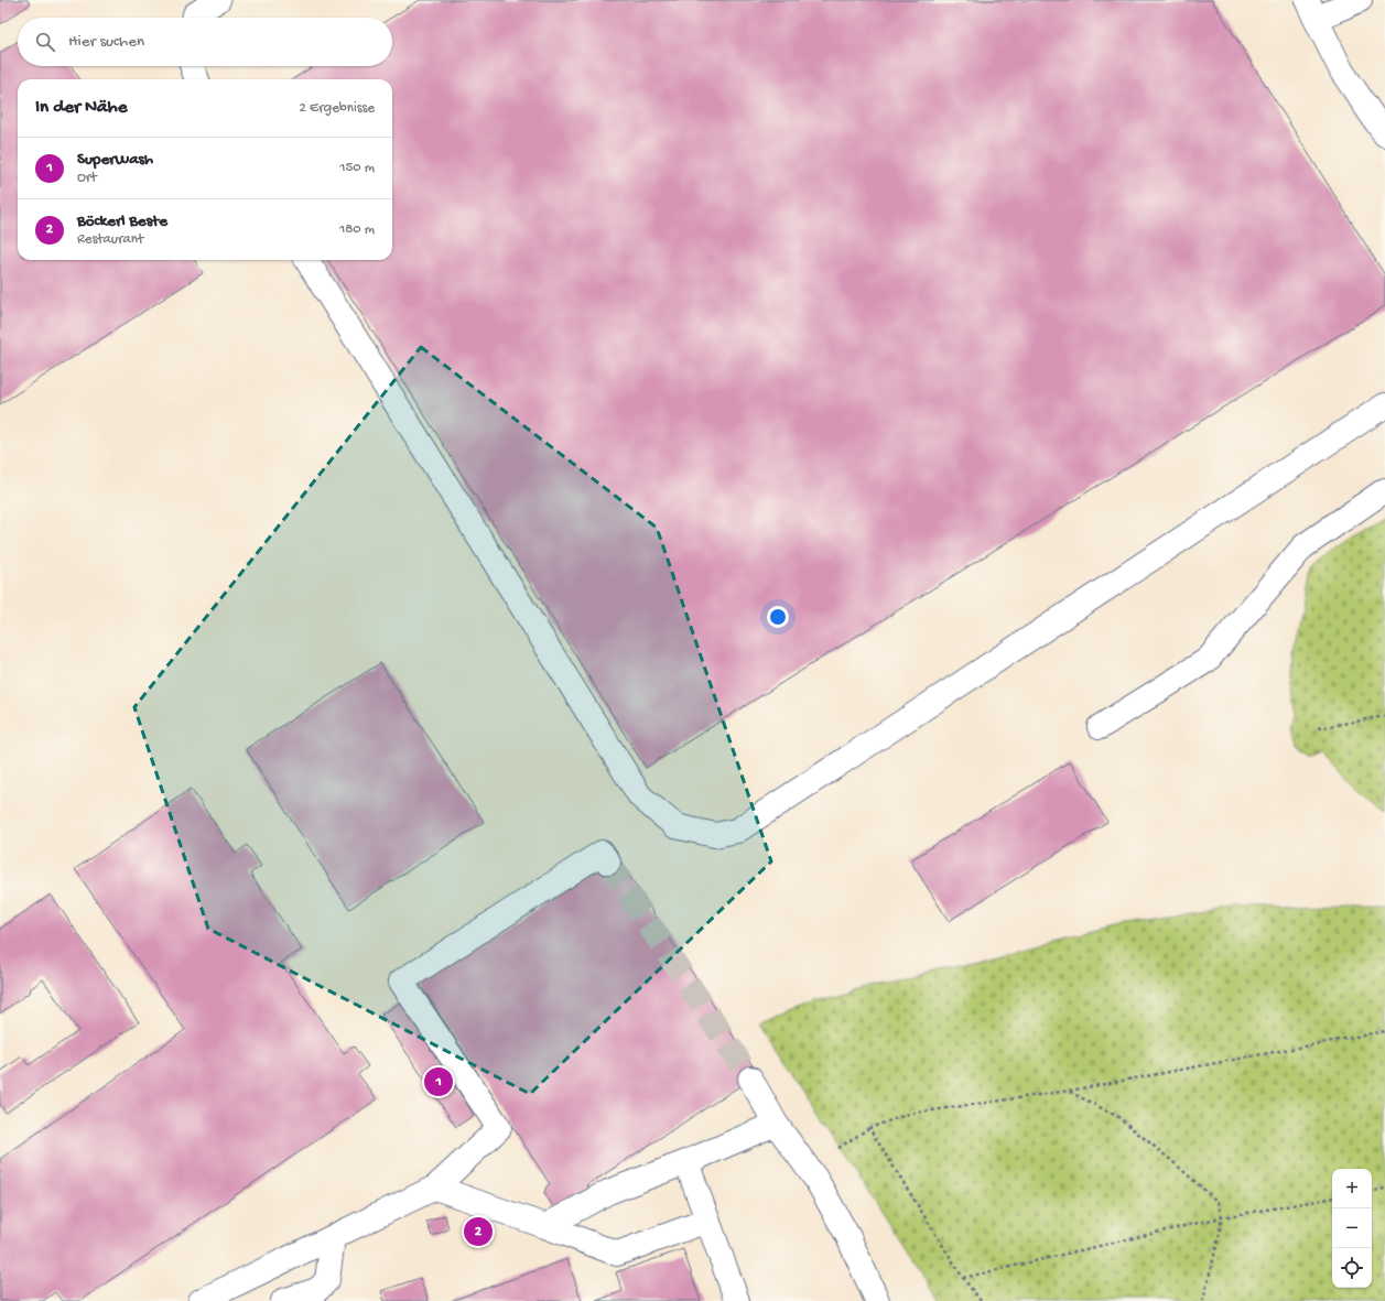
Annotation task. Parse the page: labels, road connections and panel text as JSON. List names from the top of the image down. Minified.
{"page":{"search":"Hier suchen","heading":["In der Nähe","2 Ergebnisse"],"list":[{"mark":"1","name":"SuperWash","note":"Ort","value":"150 m"},{"mark":"2","name":"Böckerl Beste","note":"Restaurant","value":"180 m"}],"pins":["1","2"],"map_buttons":["+","−"]}}
